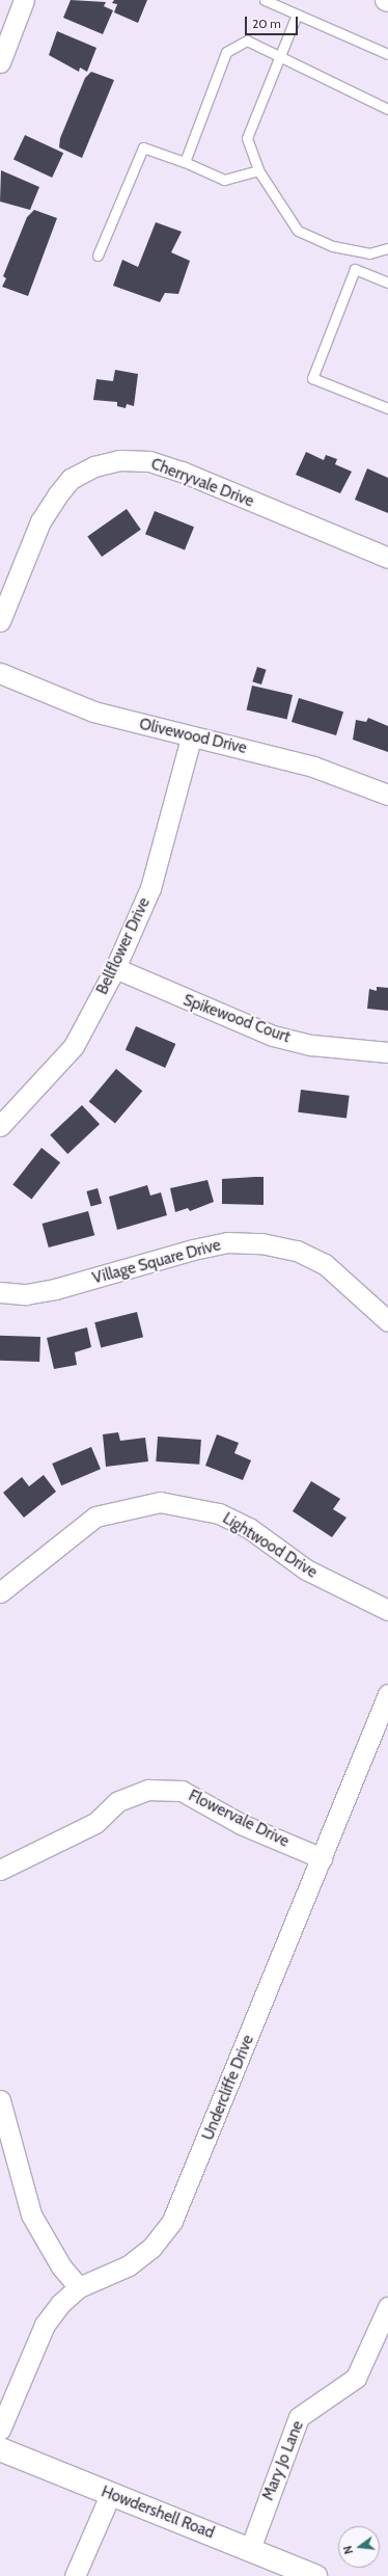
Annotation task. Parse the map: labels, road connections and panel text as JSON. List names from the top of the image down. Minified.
{"streets":{"main road":["Howdershell Road"],"street":["Cherryvale Drive","Olivewood Drive","Bellflower Drive","Spikewood Court","Village Square Drive","Lightwood Drive","Flowervale Drive","Undercliffe Drive","Mary Jo Lane"]},"crossings":[["Olivewood Drive","Bellflower Drive"],["Bellflower Drive","Spikewood Court"],["Flowervale Drive","Undercliffe Drive"],["Mary Jo Lane","Howdershell Road"]],"scale_bar":"20 m","north":"left"}
